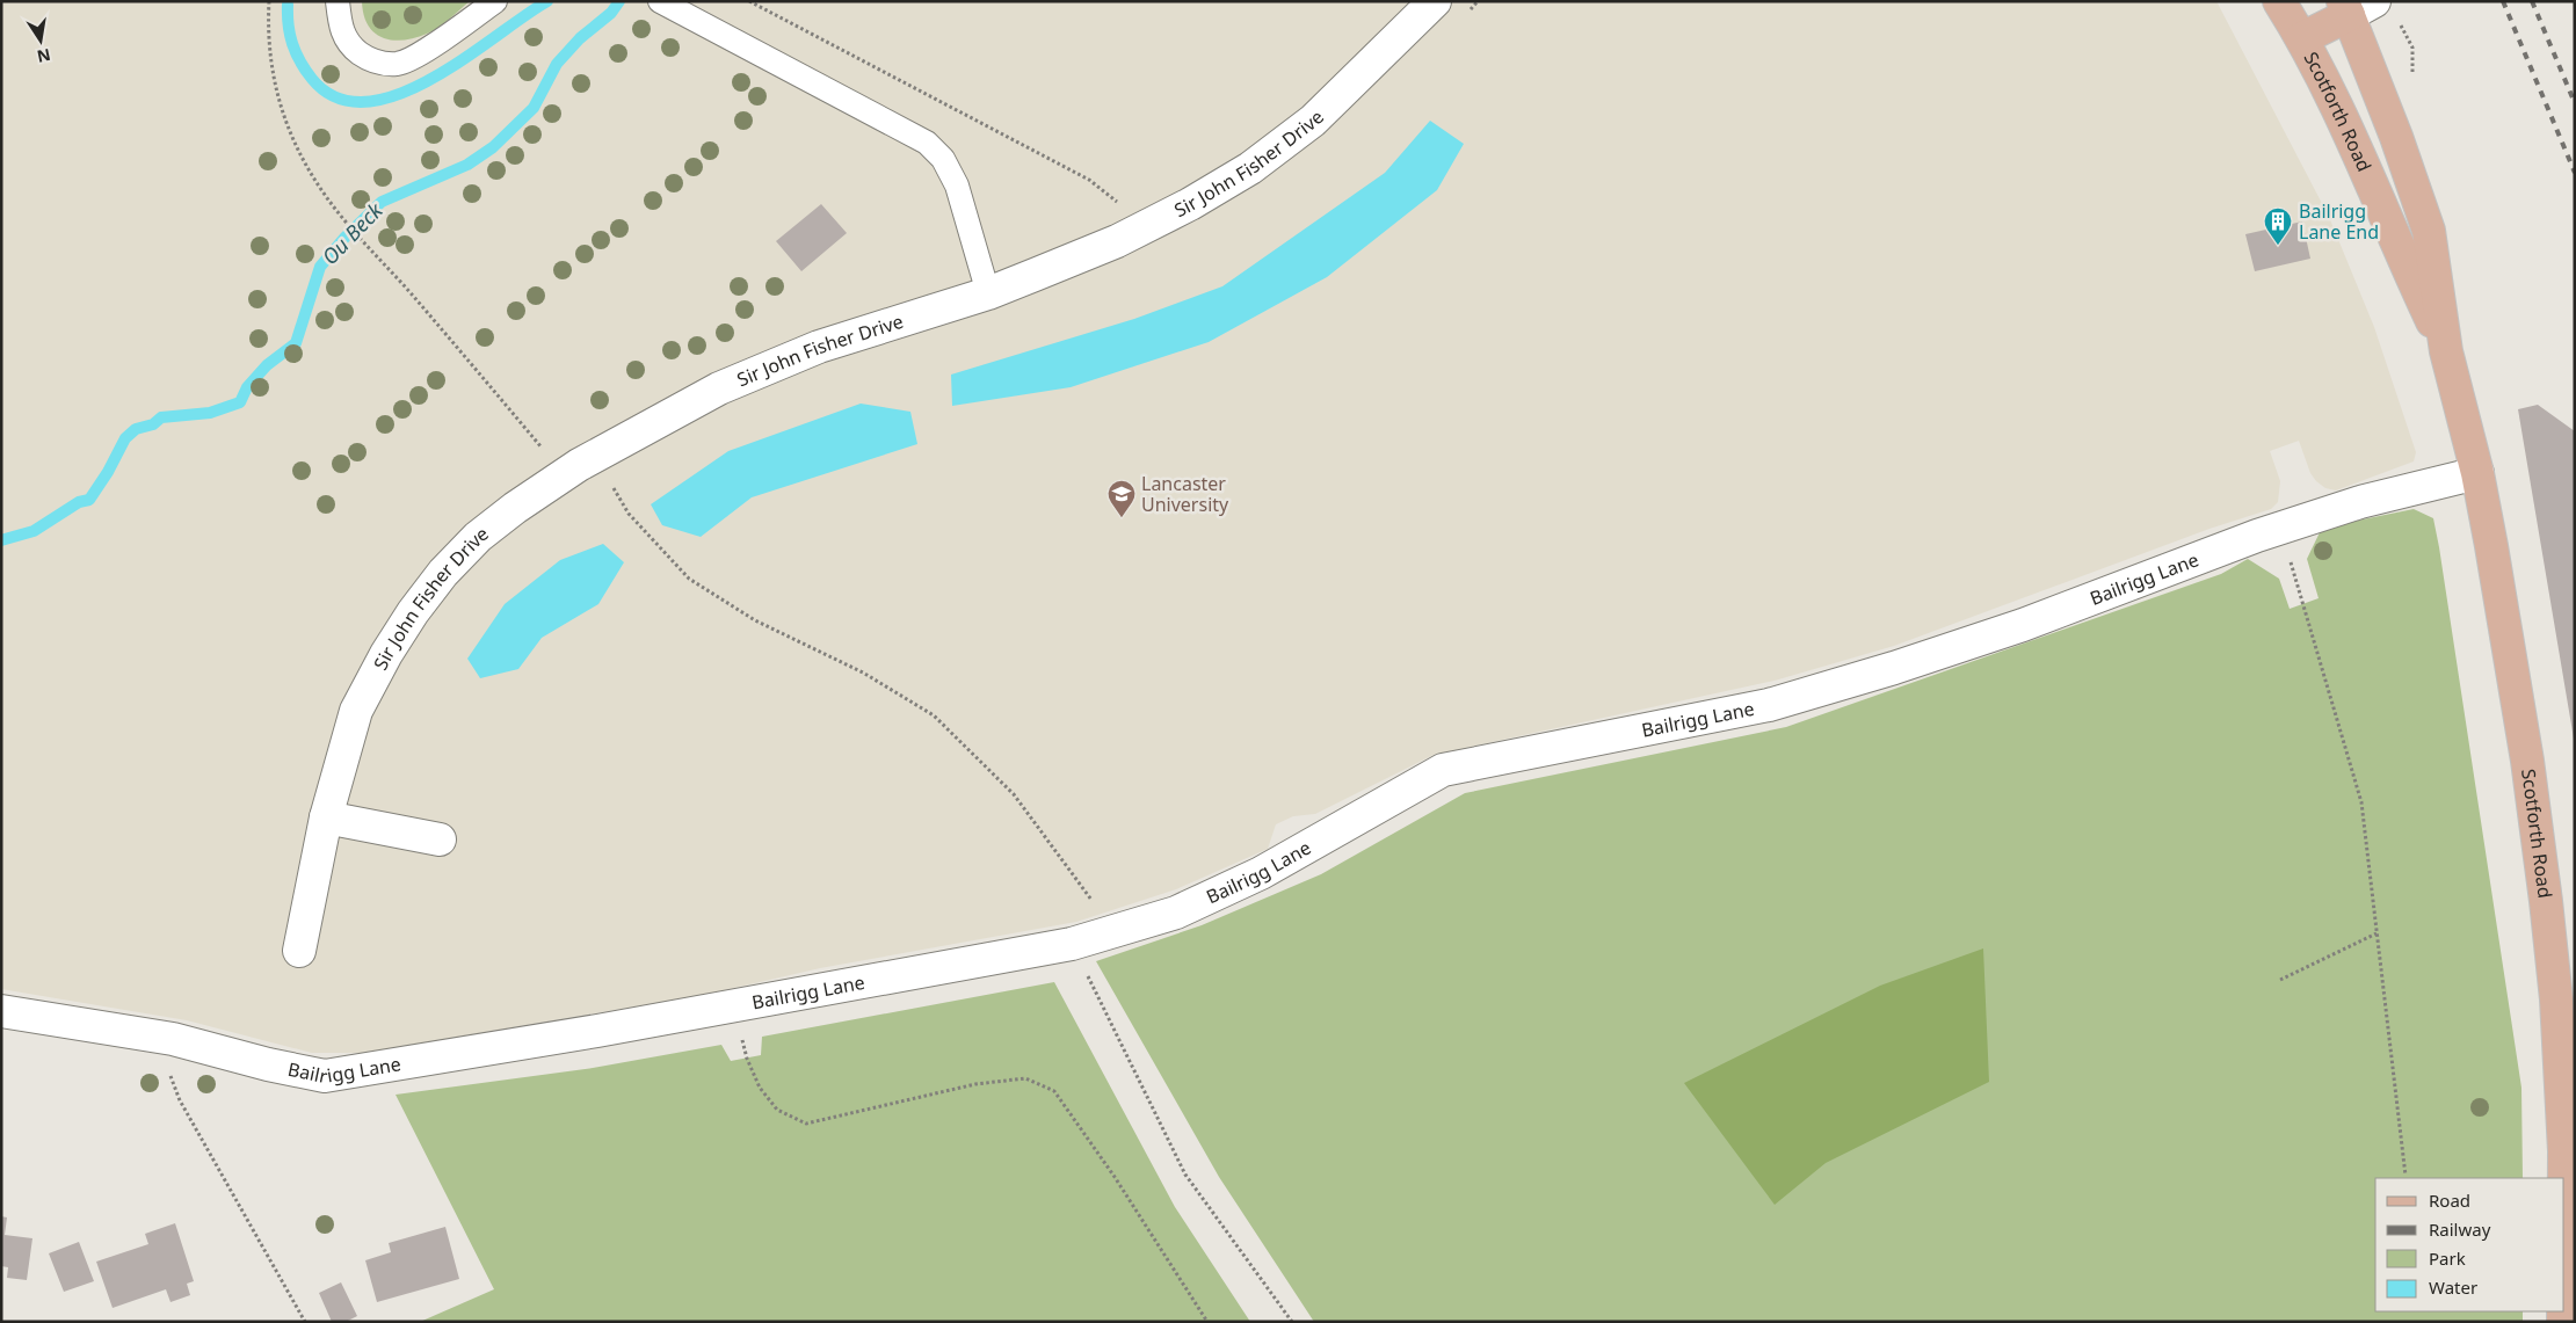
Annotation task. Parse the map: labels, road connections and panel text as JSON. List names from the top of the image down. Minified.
{"streets":{"main road":["Scotforth Road"],"street":["Sir John Fisher Drive","Bailrigg Lane"]},"crossings":[["Scotforth Road","Bailrigg Lane"]],"water":["Ou Beck"],"places":{"building":["Bailrigg Lane End"],"school or university":["Lancaster University"]},"legend":["Road","Railway","Park","Water"],"north":"bottom"}
